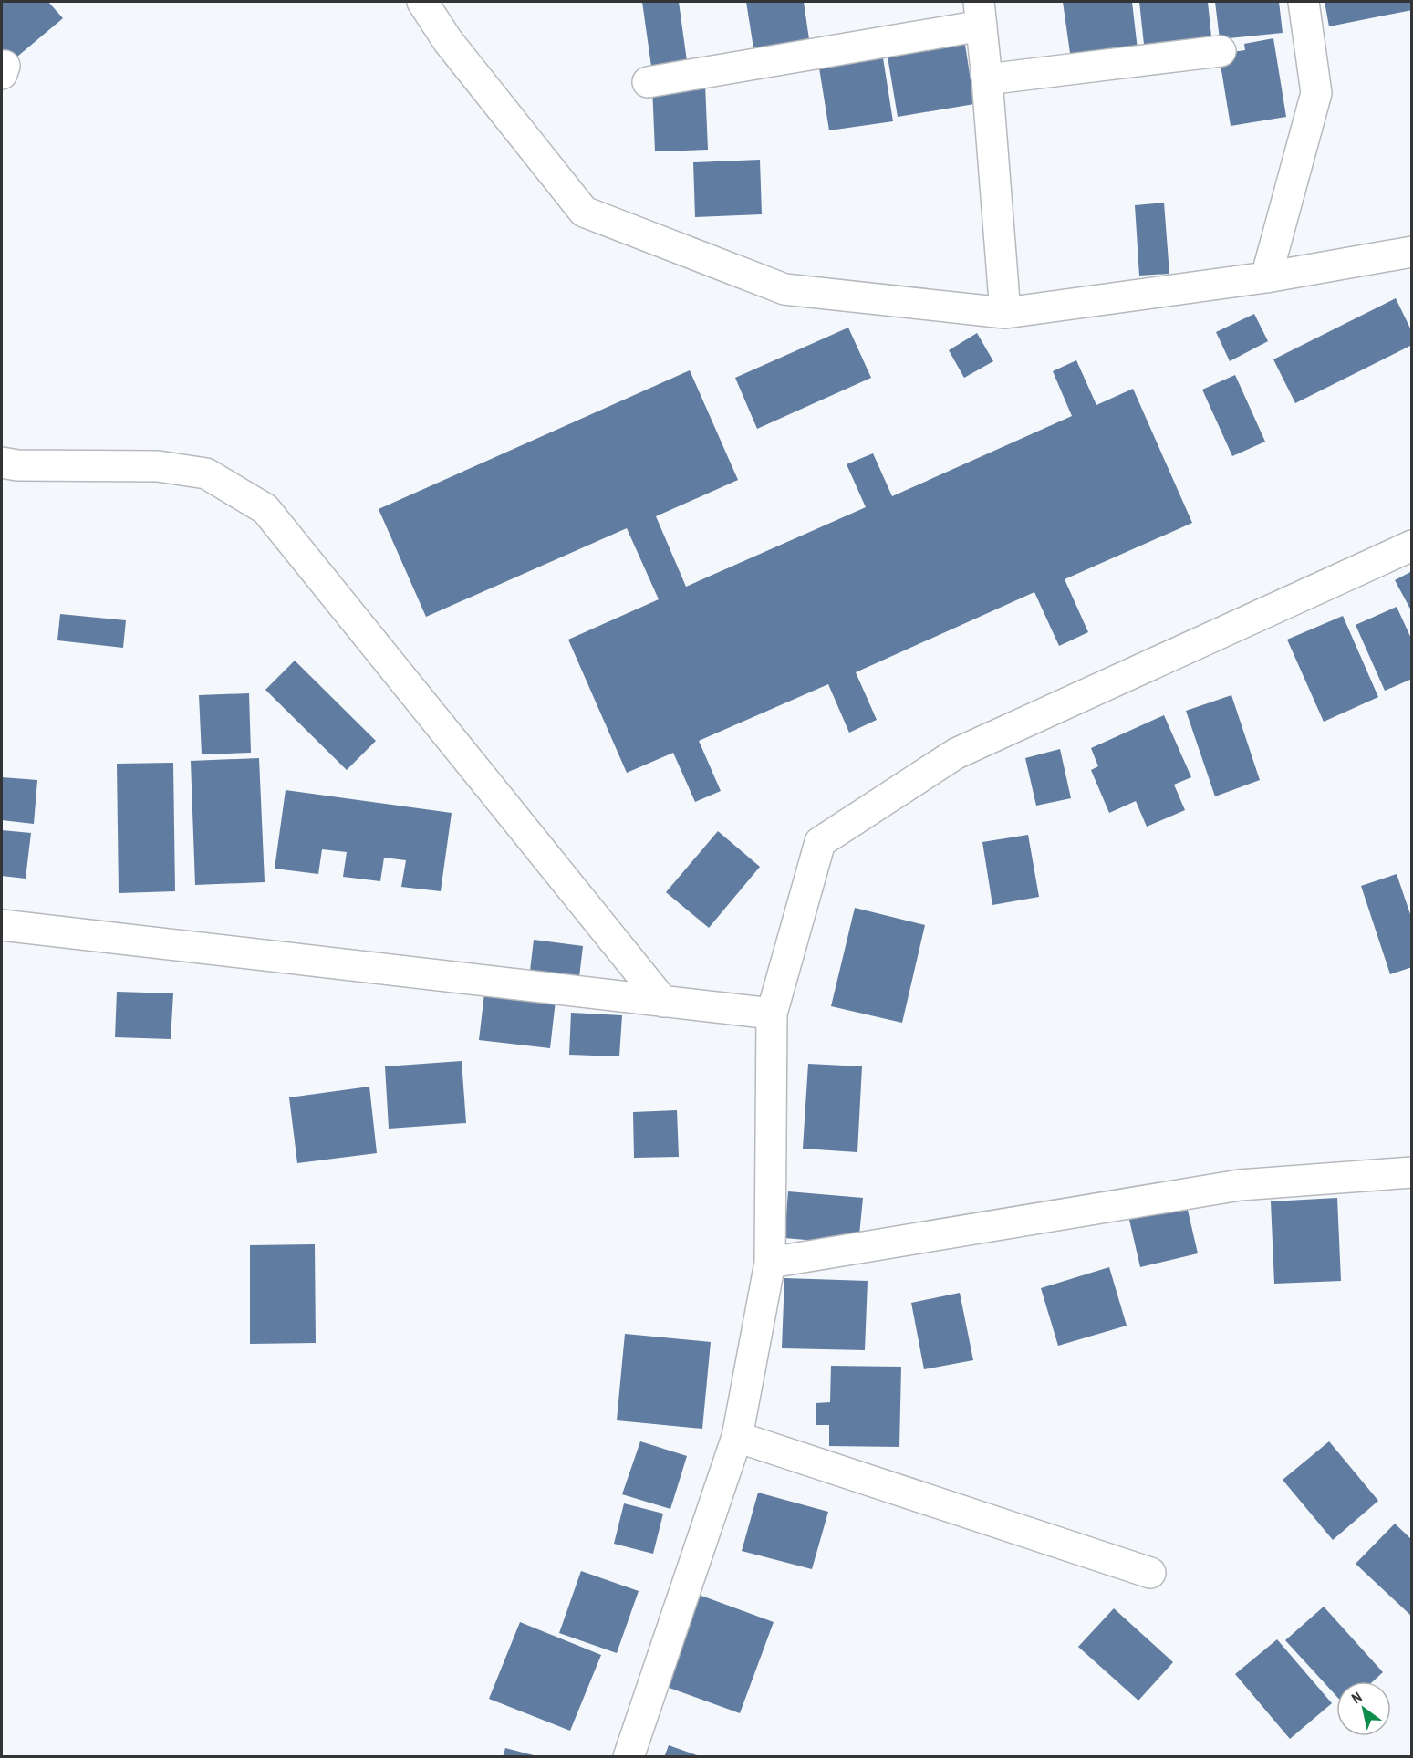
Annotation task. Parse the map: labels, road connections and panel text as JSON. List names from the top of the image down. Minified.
{"north":"top left"}
